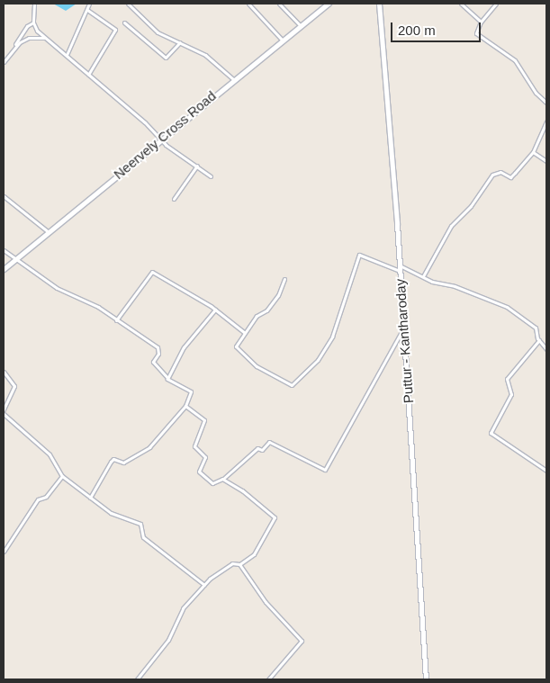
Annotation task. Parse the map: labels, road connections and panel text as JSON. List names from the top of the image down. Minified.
{"streets":{"main road":["Neervely Cross Road","Puttur - Kantharoday"]},"scale_bar":"200 m"}
